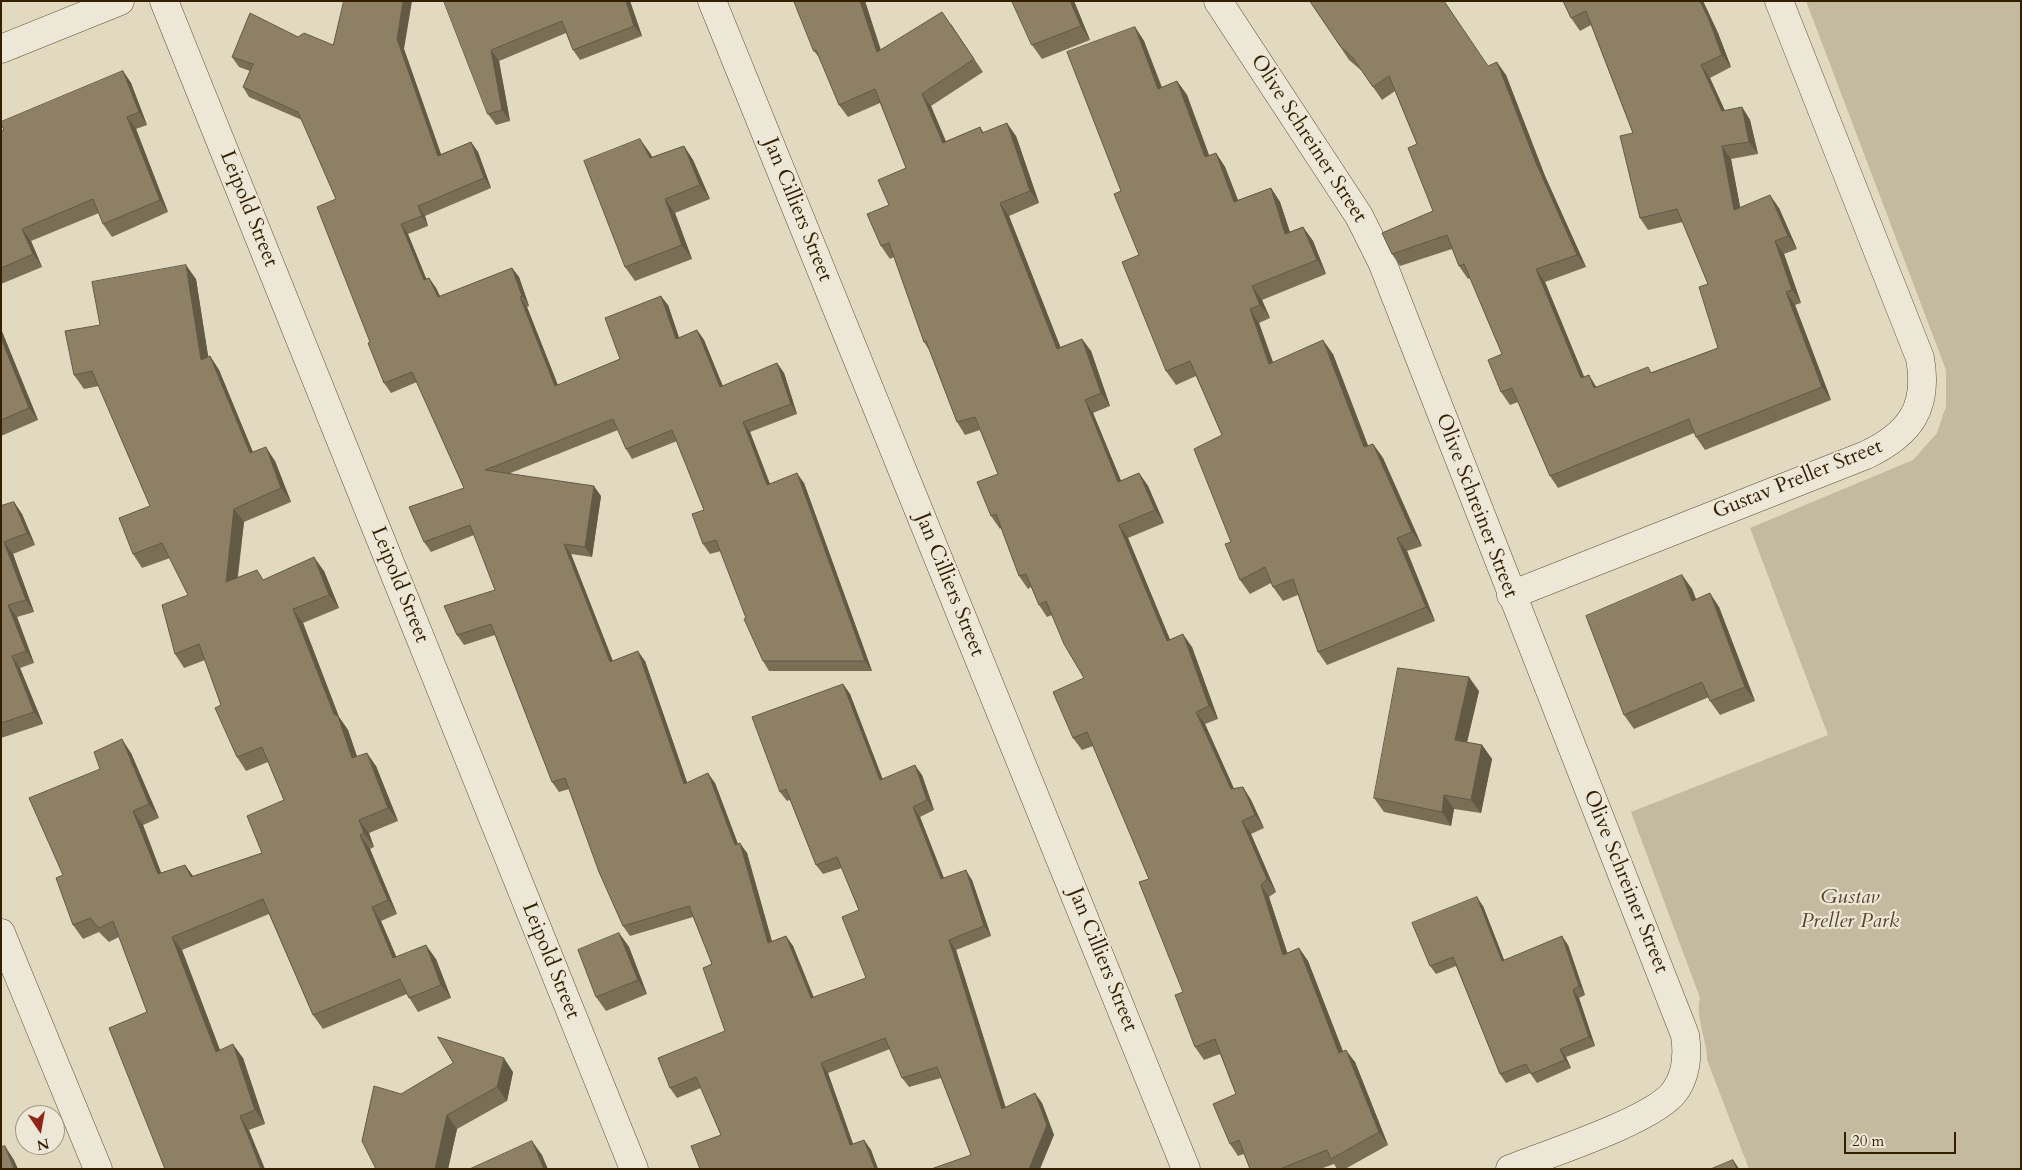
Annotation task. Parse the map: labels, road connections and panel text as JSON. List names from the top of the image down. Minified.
{"streets":{"street":["Olive Schreiner Street","Leipold Street","Jan Cilliers Street","Gustav Preller Street"]},"crossings":[["Olive Schreiner Street","Gustav Preller Street"]],"parks":["Gustav Preller Park"],"scale_bar":"20 m","north":"bottom"}
